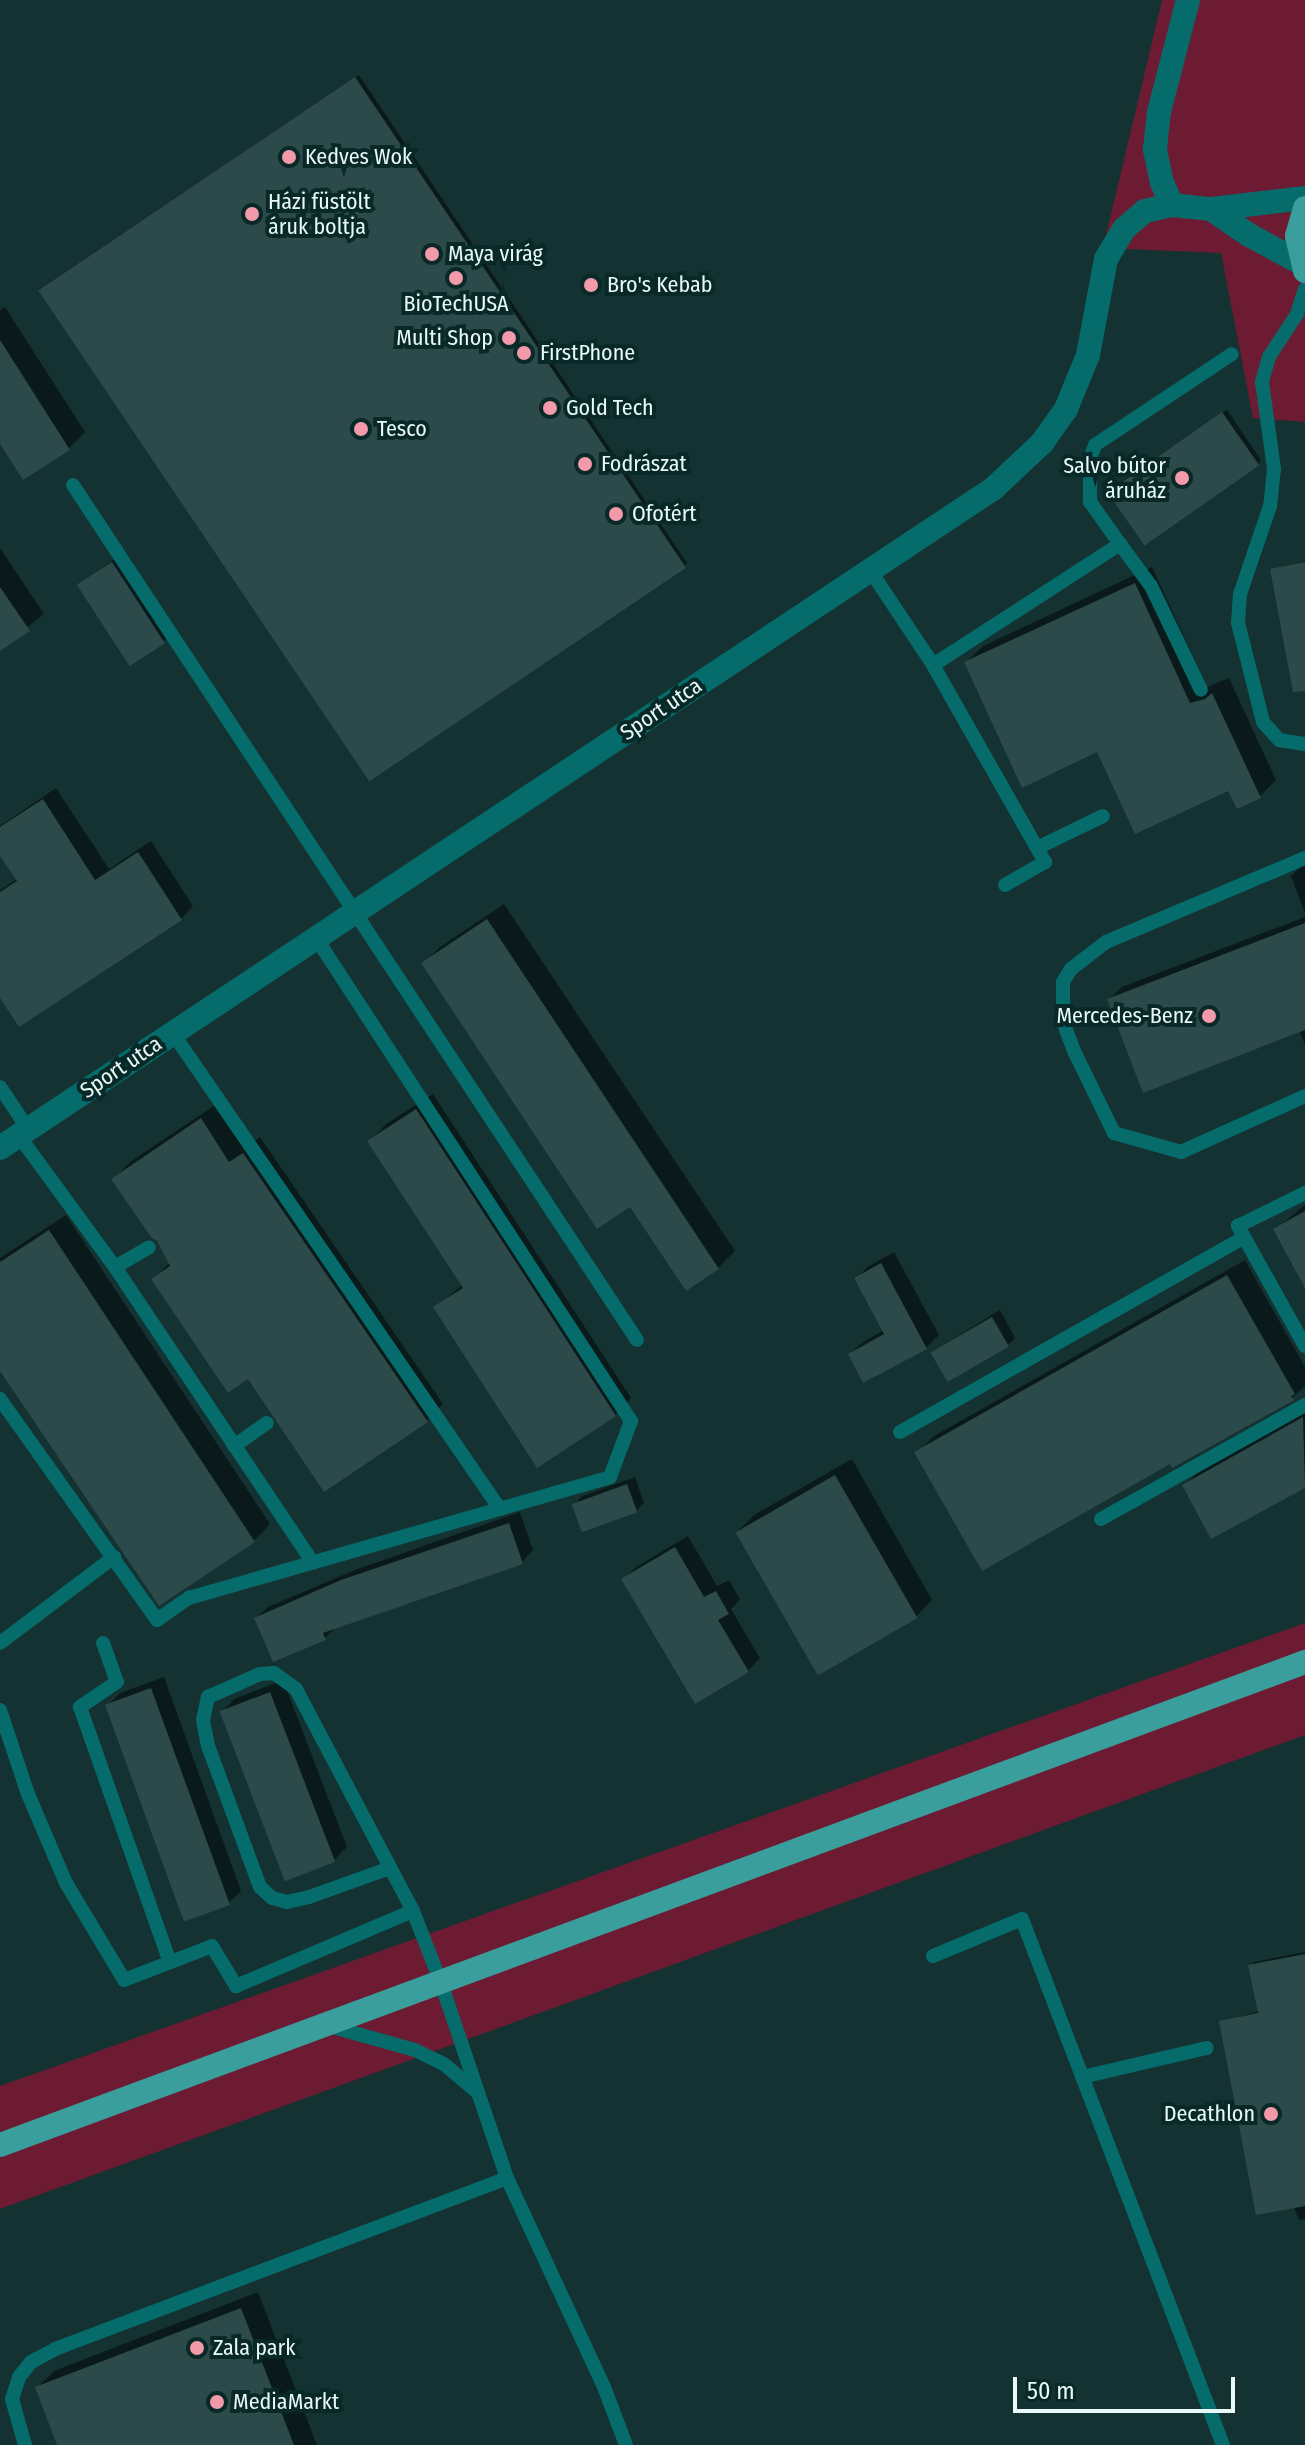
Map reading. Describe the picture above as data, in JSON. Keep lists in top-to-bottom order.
{
  "streets": {
    "street": ["Sport utca"]
  },
  "places": [
    "Kedves Wok",
    "Házi füstölt áruk boltja",
    "Maya virág",
    "BioTechUSA",
    "Bro's Kebab",
    "Multi Shop",
    "FirstPhone",
    "Gold Tech",
    "Tesco",
    "Fodrászat",
    "Salvo bútor áruház",
    "Ofotért",
    "Mercedes-Benz",
    "Decathlon",
    "Zala park",
    "MediaMarkt"
  ],
  "scale_bar": "50 m"
}
